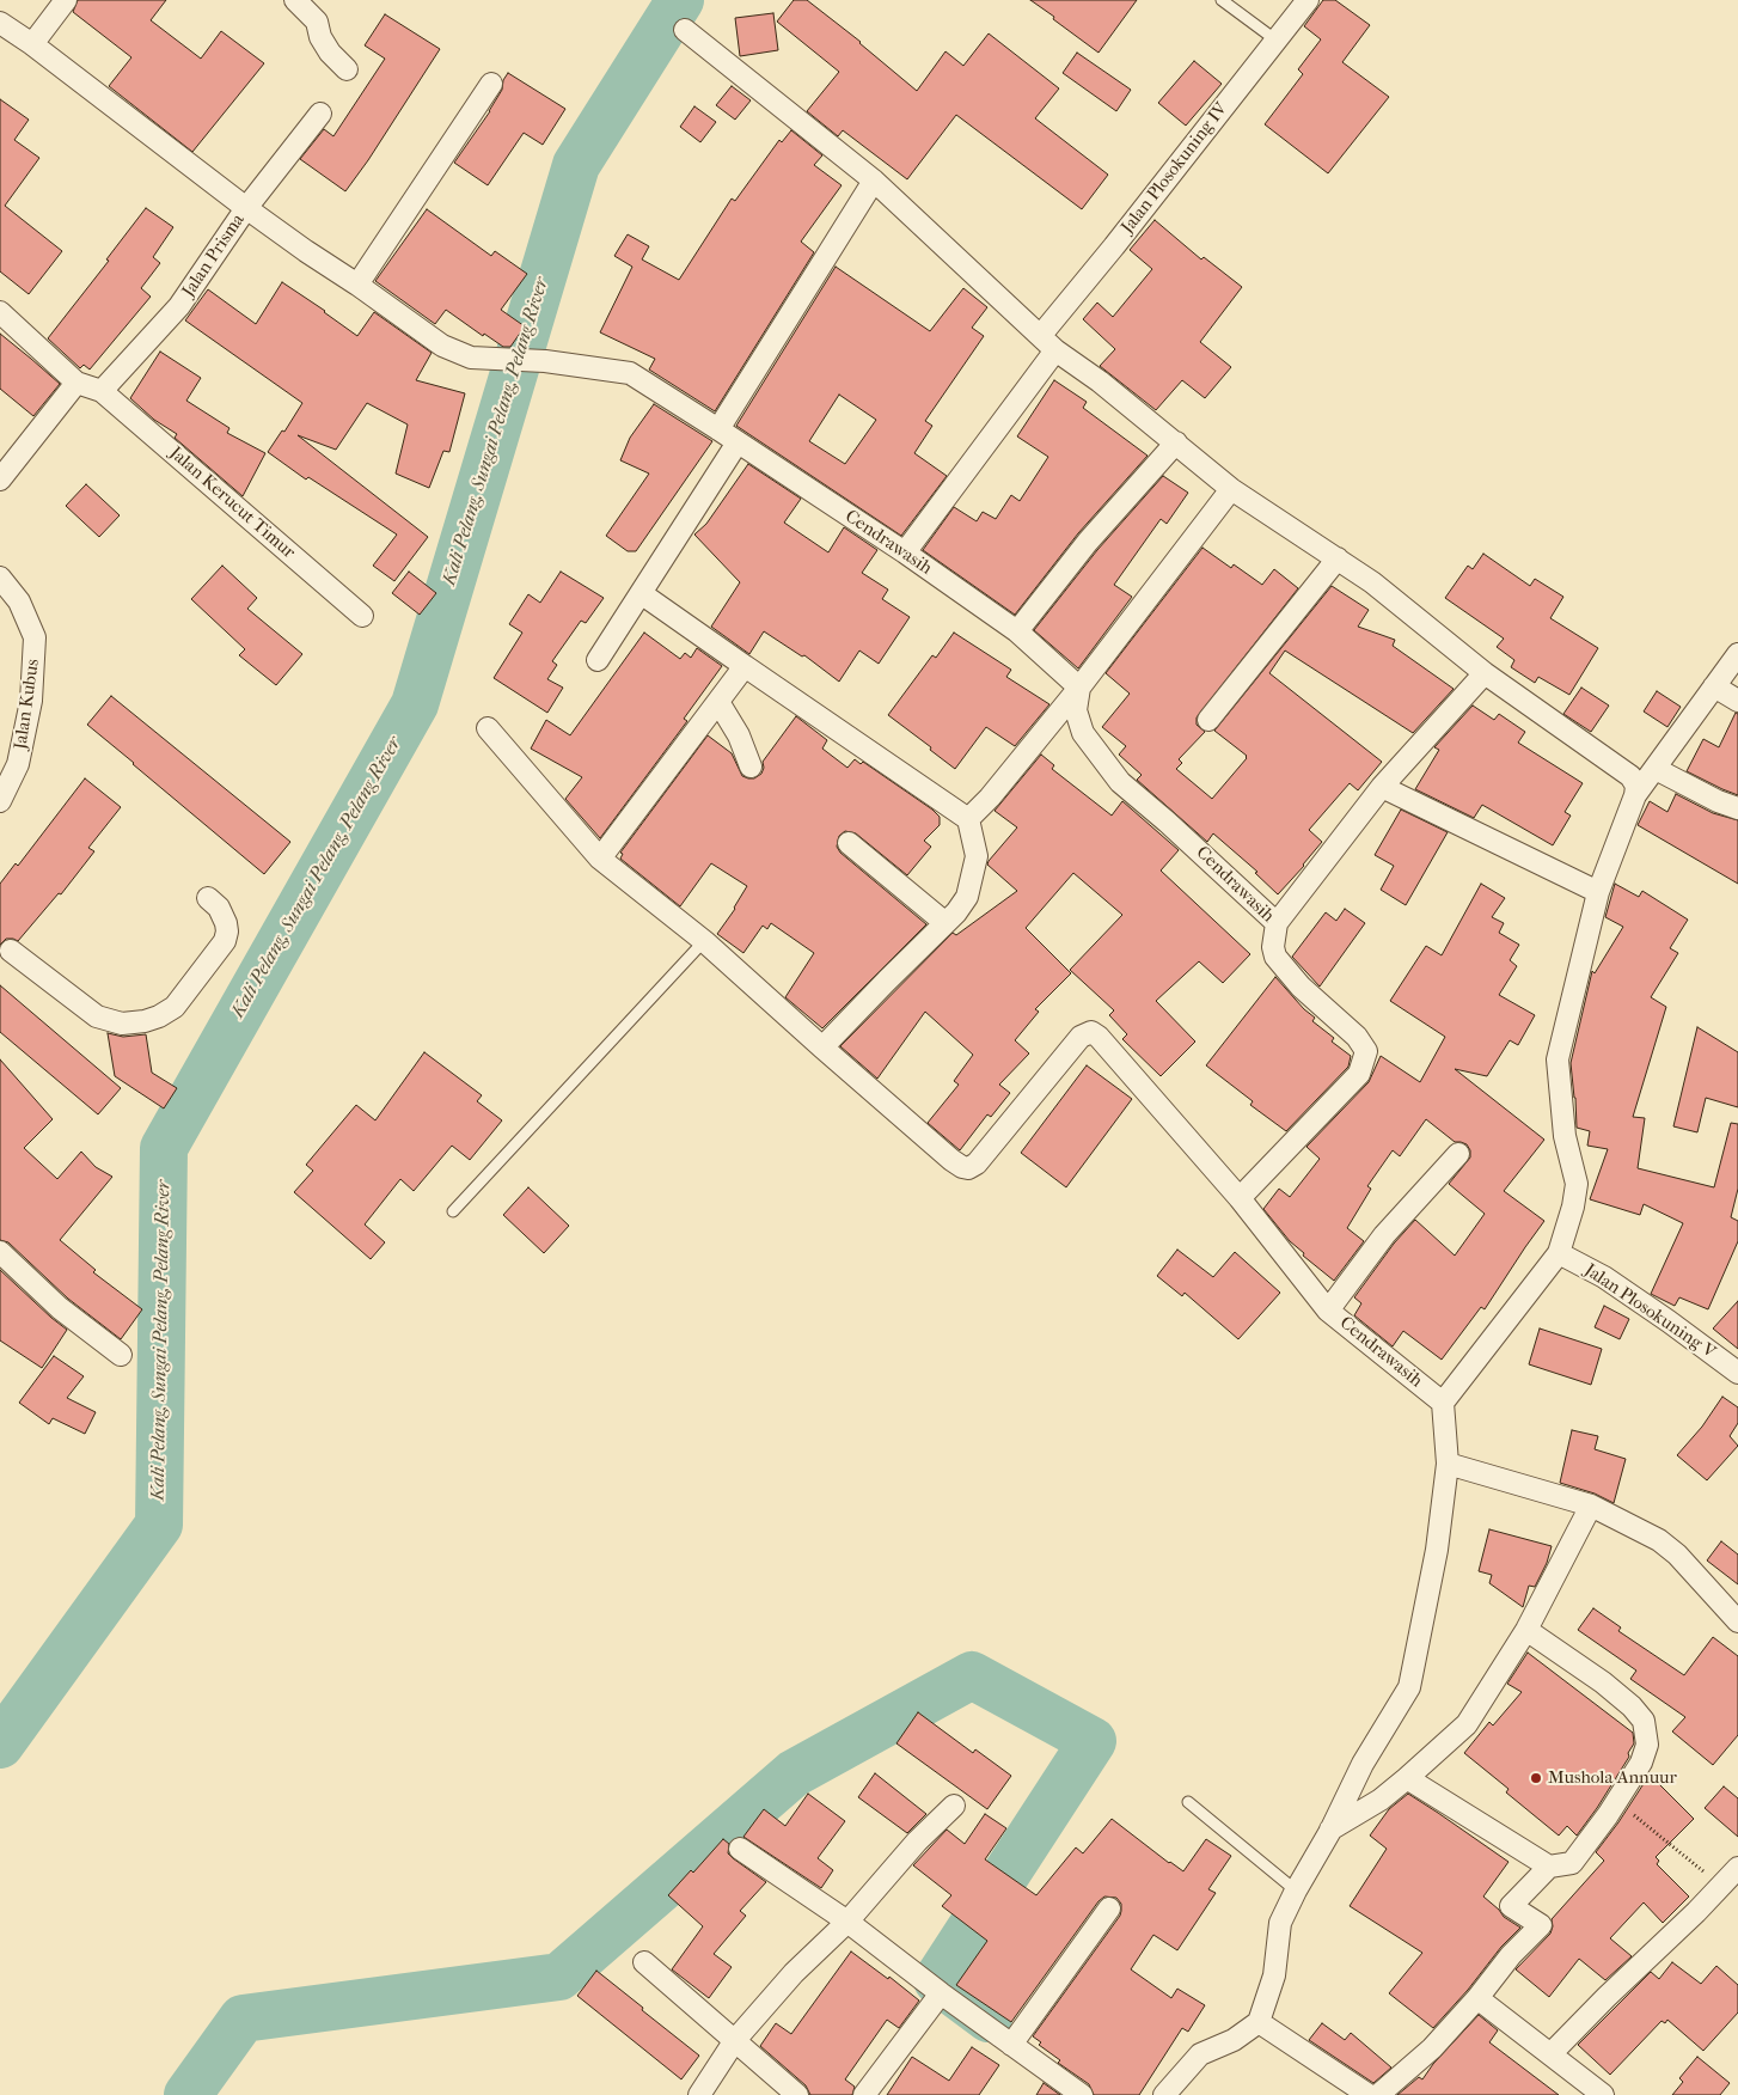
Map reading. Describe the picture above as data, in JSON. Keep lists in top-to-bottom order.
{
  "streets": {
    "street": [
      "Jalan Plosokuning IV",
      "Jalan Prisma",
      "Jalan Kerucut Timur",
      "Cendrawasih",
      "Jalan Kubus",
      "Jalan Plosokuning V"
    ]
  },
  "crossings": [
    ["Jalan Prisma", "Jalan Kerucut Timur"],
    ["Jalan Prisma", "Cendrawasih"]
  ],
  "water": ["Kali Pelang, Sungai Pelang, Pelang River"],
  "places": ["Mushola Annuur"]
}
